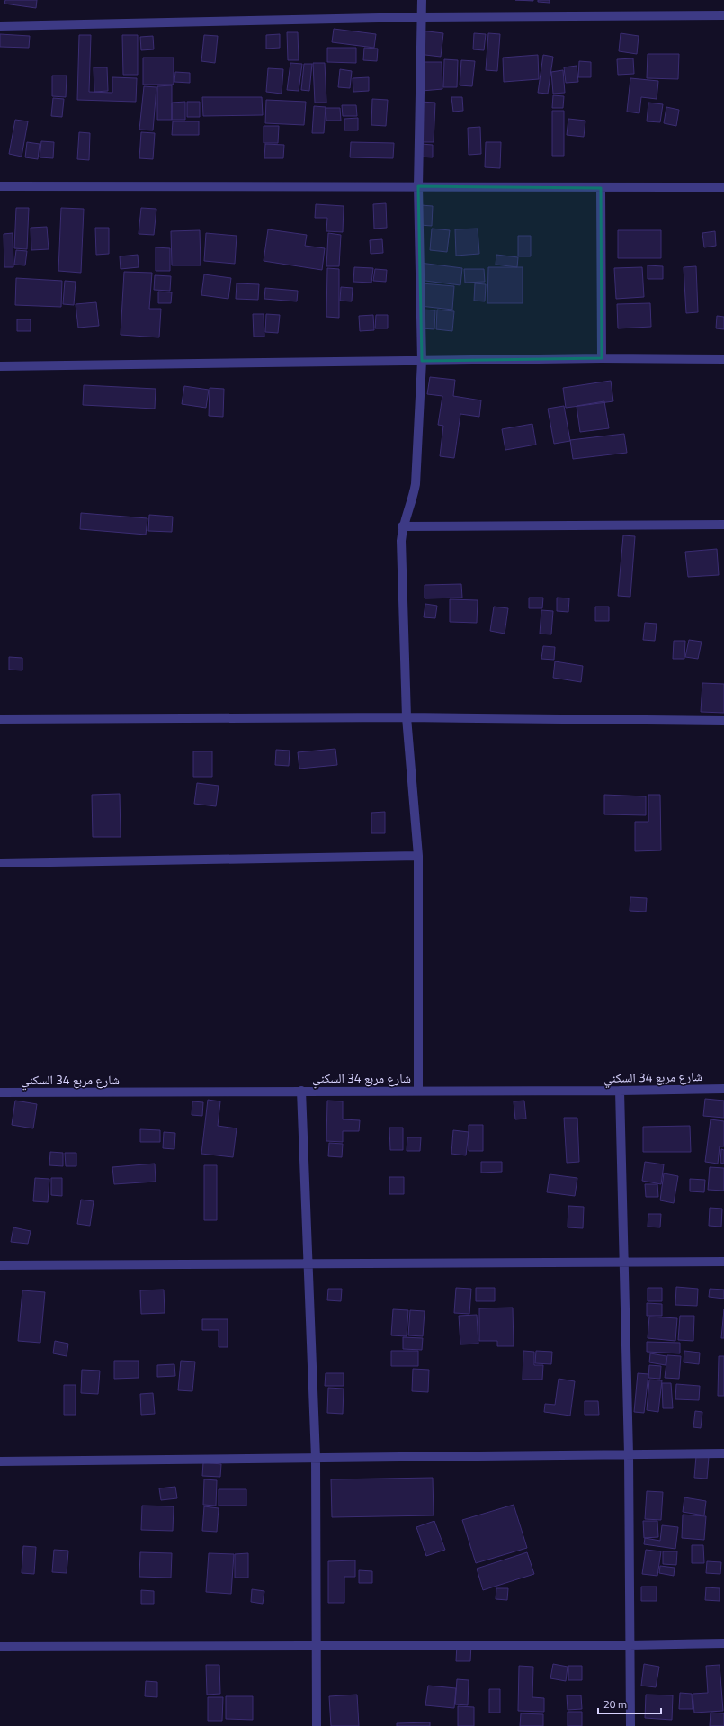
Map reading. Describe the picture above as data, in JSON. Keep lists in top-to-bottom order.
{
  "streets": {
    "street": ["شارع مربع 34 السكني"]
  },
  "scale_bar": "20 m"
}
